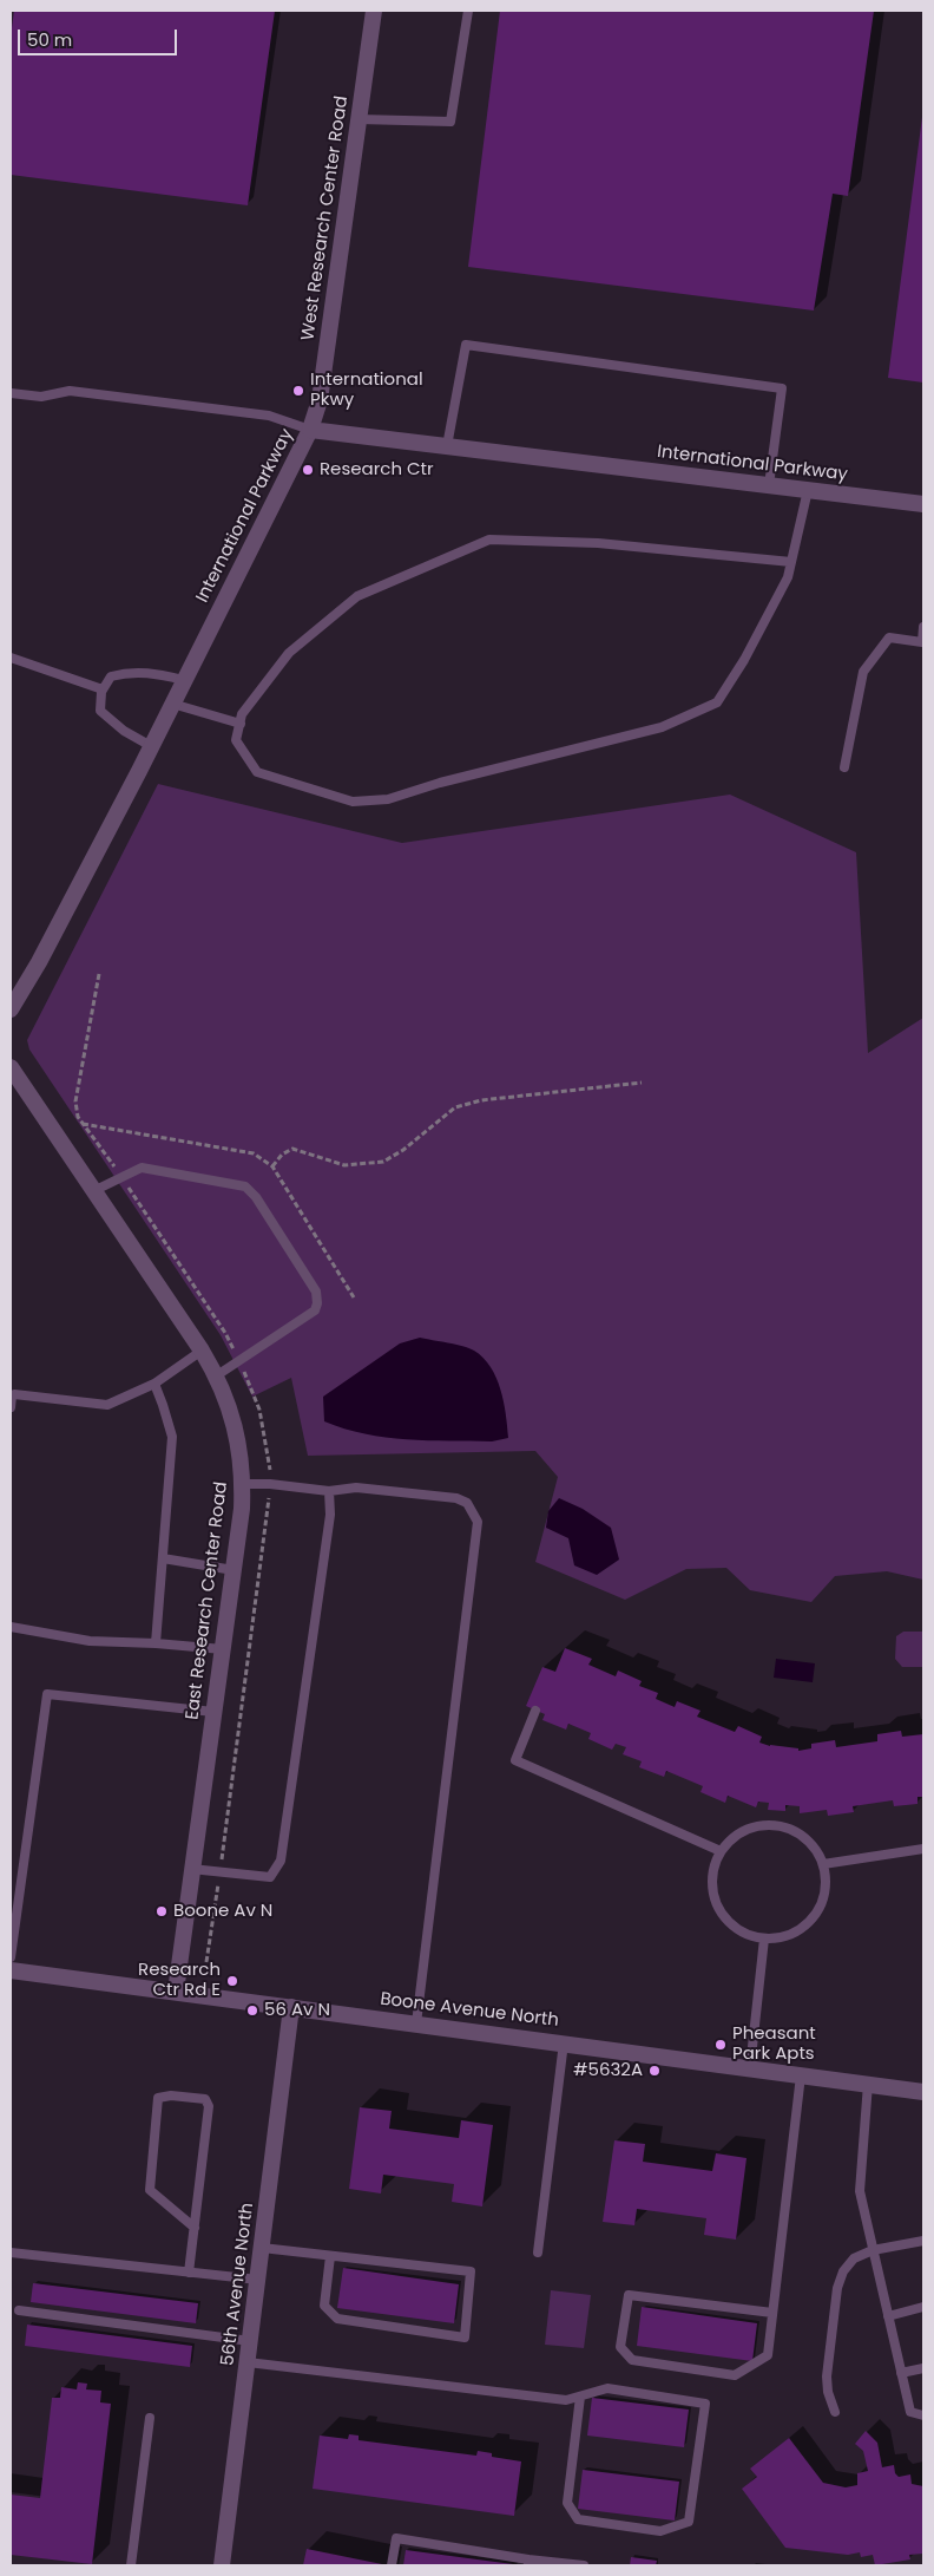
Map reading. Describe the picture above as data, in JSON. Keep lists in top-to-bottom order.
{
  "streets": {
    "street": [
      "West Research Center Road",
      "International Parkway",
      "East Research Center Road",
      "Boone Avenue North",
      "56th Avenue North"
    ]
  },
  "crossings": [
    ["West Research Center Road", "International Parkway"],
    ["East Research Center Road", "Boone Avenue North"],
    ["Boone Avenue North", "56th Avenue North"]
  ],
  "places": [
    "International Pkwy",
    "Research Ctr",
    "Boone Av N",
    "Research Ctr Rd E",
    "56 Av N",
    "Pheasant Park Apts",
    "#5632A"
  ],
  "scale_bar": "50 m"
}
